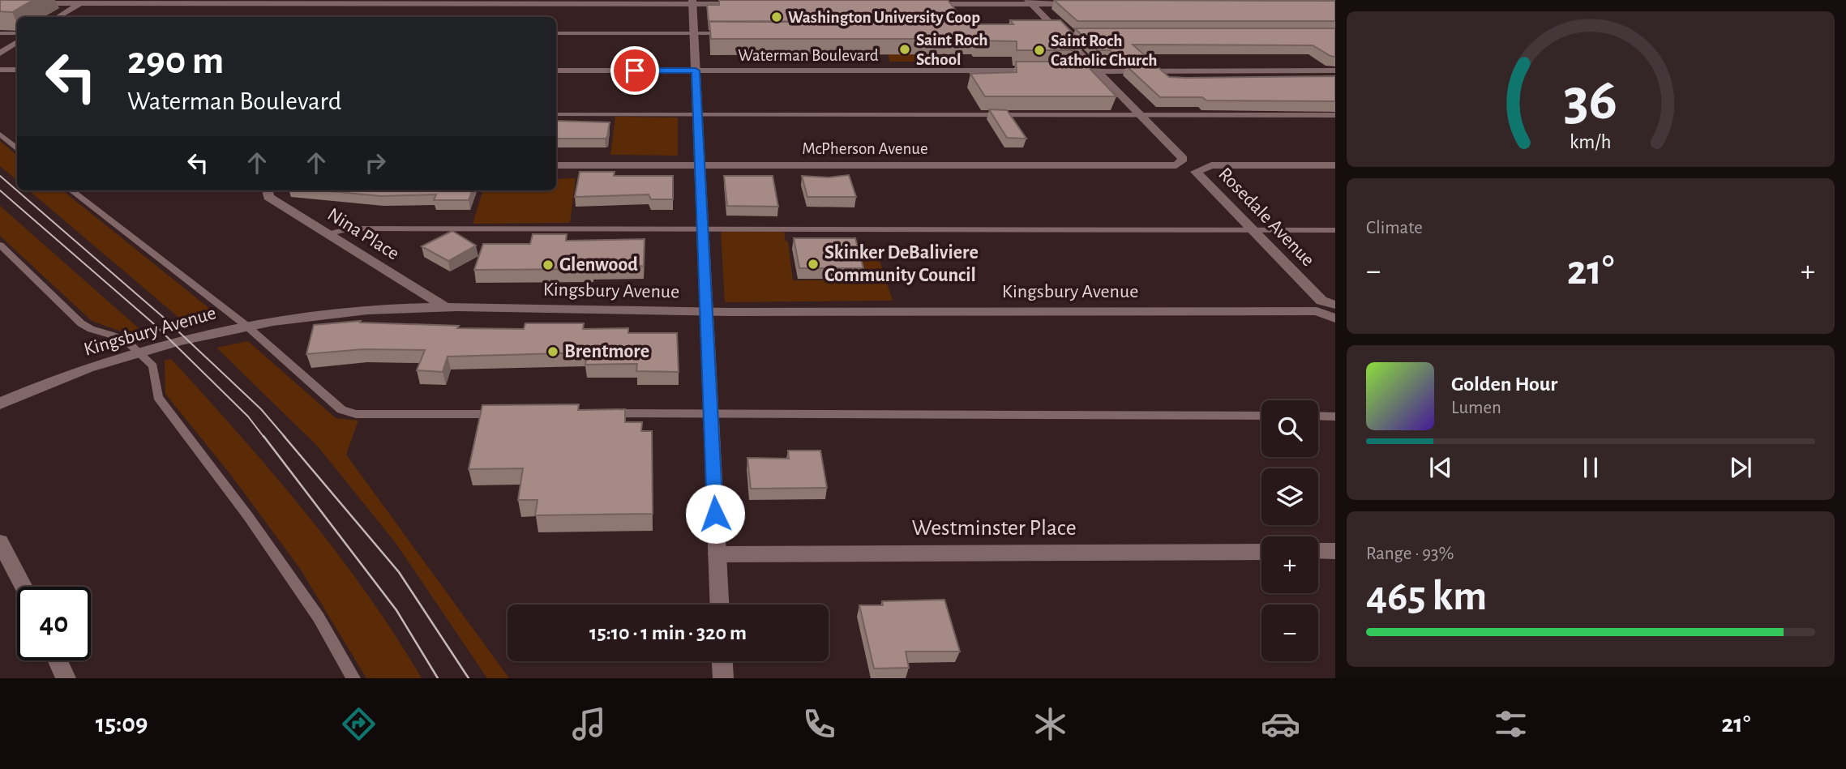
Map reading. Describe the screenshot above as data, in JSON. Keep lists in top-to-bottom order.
{
  "streets": {
    "street": [
      "Waterman Boulevard",
      "McPherson Avenue",
      "Rosedale Avenue",
      "Nina Place",
      "Kingsbury Avenue",
      "Westminster Place"
    ]
  },
  "crossings": [
    ["Nina Place", "Kingsbury Avenue"]
  ],
  "places": [
    "Washington University Coop",
    "Saint Roch School",
    "Saint Roch Catholic Church",
    "Skinker DeBaliviere Community Council",
    "Glenwood",
    "Brentmore"
  ],
  "page": {
    "turn": ["290 m", "Waterman Boulevard"],
    "tile": [
      "Climate",
      ["Range · 93%", "465 km"]
    ],
    "heat": ["−", "21°", "+"],
    "song": ["Golden Hour", "Lumen"],
    "map_buttons": ["+", "−"],
    "limit": "40",
    "trip": "15:10 · 1 min · 320 m",
    "tabs": ["15:09", "21°"],
    "gauge": ["36", "km/h"]
  }
}
